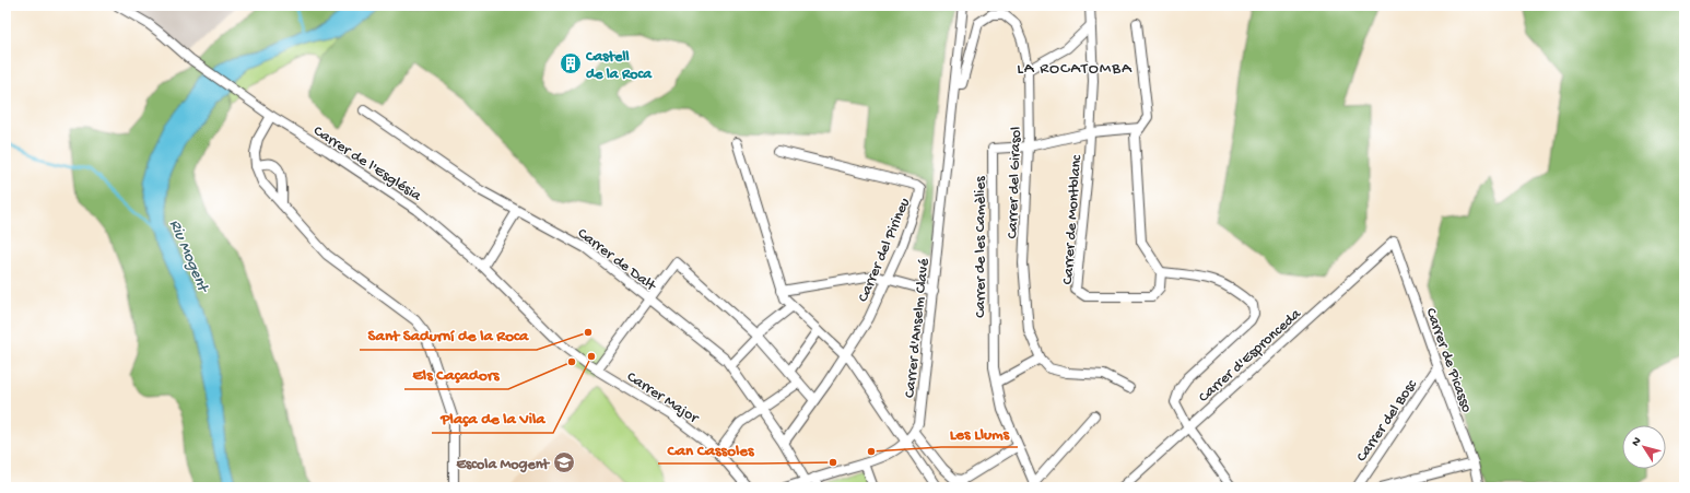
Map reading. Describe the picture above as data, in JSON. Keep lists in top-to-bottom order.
{
  "streets": {
    "street": [
      "Carrer de l'Església",
      "Carrer del Girasol",
      "Carrer de Montblanc",
      "Carrer de les Camèlies",
      "Carrer del Pirineu",
      "Carrer de Dalt",
      "Carrer d'Anselm Clavé",
      "Carrer d'Espronceda",
      "Carrer de Picasso",
      "Carrer Major",
      "Carrer del Bosc"
    ]
  },
  "crossings": [
    ["Carrer de l'Església", "Carrer Major"],
    ["Carrer del Girasol", "Carrer de les Camèlies"],
    ["Carrer del Girasol", "Carrer d'Anselm Clavé"],
    ["Carrer de Montblanc", "Carrer de les Camèlies"],
    ["Carrer del Pirineu", "Carrer de Dalt"],
    ["Carrer de Dalt", "Carrer d'Anselm Clavé"],
    ["Carrer d'Espronceda", "Carrer de Picasso"],
    ["Carrer de Picasso", "Carrer del Bosc"]
  ],
  "districts": ["LA ROCATOMBA"],
  "water": ["Riu Mogent"],
  "places": {
    "building": ["Castell de la Roca"],
    "other": [
      "Sant Sadurní de la Roca",
      "Plaça de la Vila",
      "Els Caçadors",
      "Les Llums",
      "Can Cassoles"
    ],
    "school or university": ["Escola Mogent"]
  },
  "north": "top left"
}
